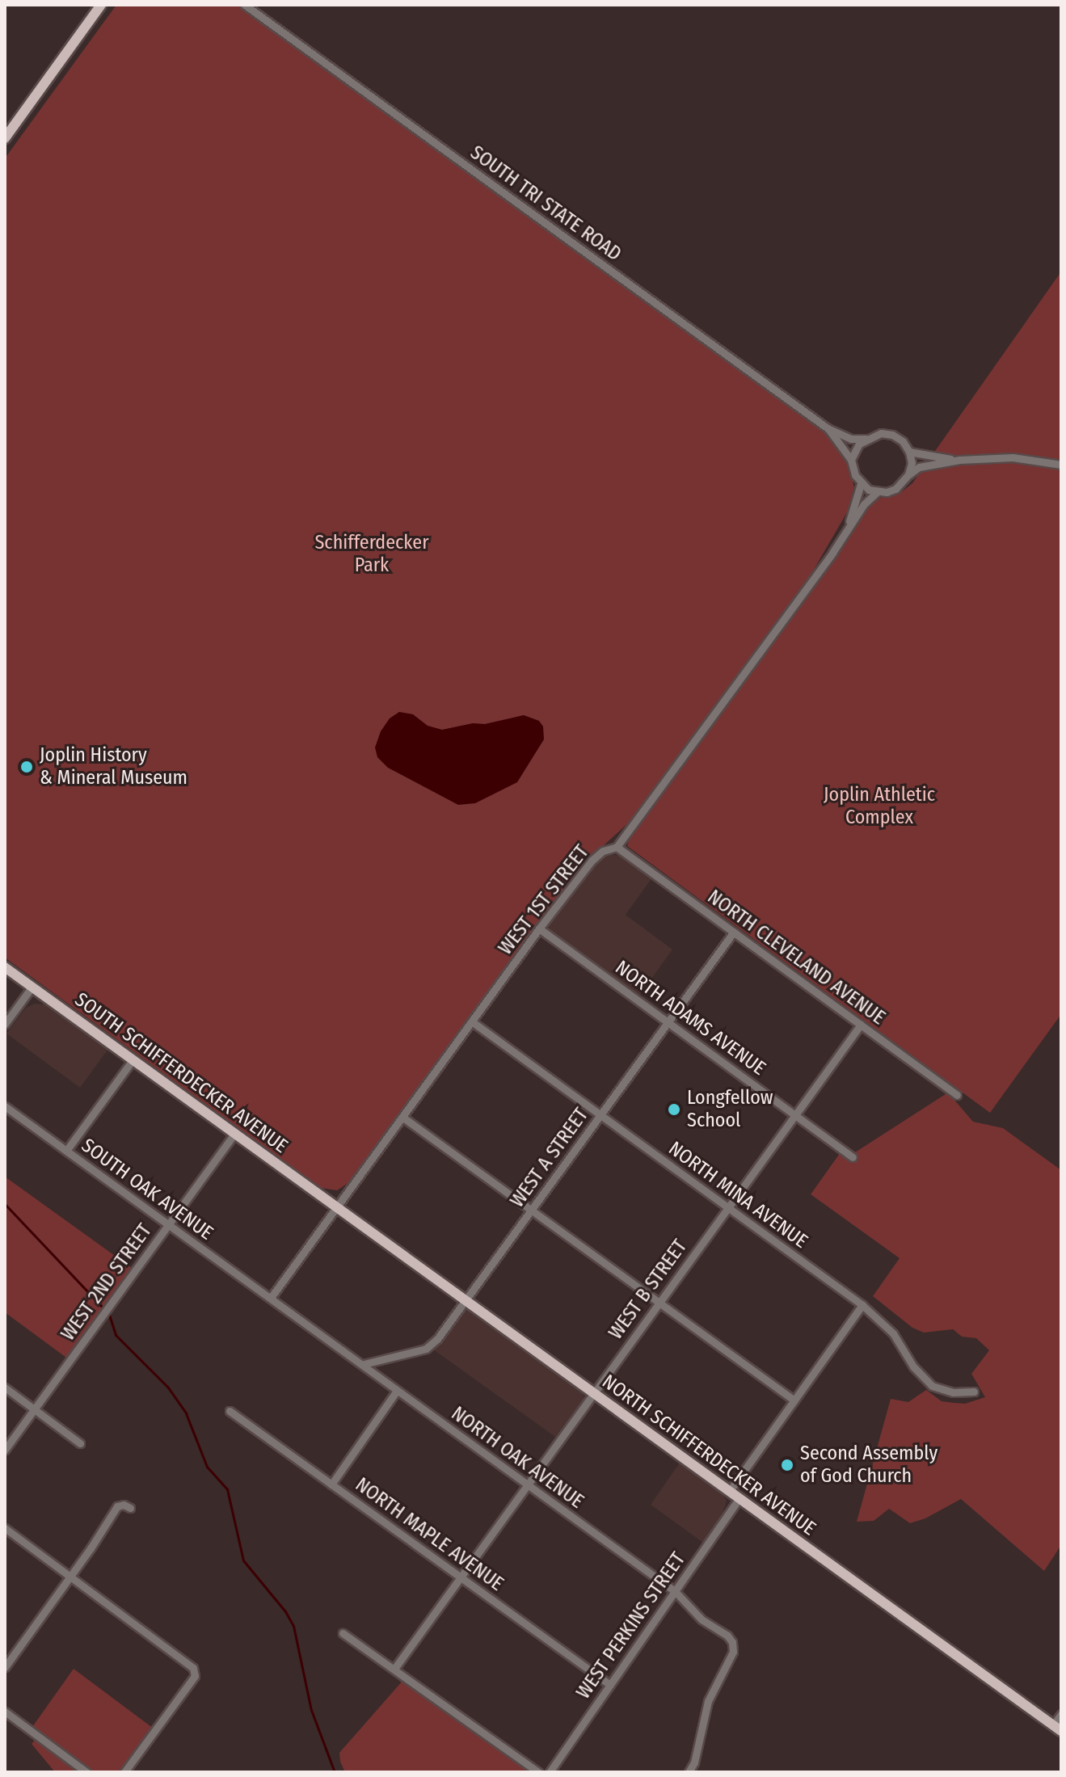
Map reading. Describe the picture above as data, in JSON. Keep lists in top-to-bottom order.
{
  "streets": {
    "main road": ["SOUTH SCHIFFERDECKER AVENUE", "NORTH SCHIFFERDECKER AVENUE"],
    "street": [
      "SOUTH TRI STATE ROAD",
      "WEST 1ST STREET",
      "NORTH CLEVELAND AVENUE",
      "NORTH ADAMS AVENUE",
      "WEST A STREET",
      "SOUTH OAK AVENUE",
      "NORTH MINA AVENUE",
      "WEST 2ND STREET",
      "WEST B STREET",
      "NORTH OAK AVENUE",
      "NORTH MAPLE AVENUE",
      "WEST PERKINS STREET"
    ]
  },
  "crossings": [
    ["SOUTH TRI STATE ROAD", "WEST 1ST STREET"],
    ["WEST 1ST STREET", "NORTH CLEVELAND AVENUE"],
    ["WEST 1ST STREET", "NORTH ADAMS AVENUE"],
    ["WEST 1ST STREET", "SOUTH SCHIFFERDECKER AVENUE"],
    ["WEST 1ST STREET", "SOUTH OAK AVENUE"],
    ["WEST 1ST STREET", "NORTH MINA AVENUE"],
    ["WEST 1ST STREET", "NORTH SCHIFFERDECKER AVENUE"],
    ["WEST 1ST STREET", "NORTH OAK AVENUE"],
    ["NORTH CLEVELAND AVENUE", "WEST A STREET"],
    ["NORTH CLEVELAND AVENUE", "WEST B STREET"],
    ["NORTH ADAMS AVENUE", "WEST A STREET"],
    ["NORTH ADAMS AVENUE", "WEST B STREET"],
    ["SOUTH SCHIFFERDECKER AVENUE", "WEST 2ND STREET"],
    ["SOUTH SCHIFFERDECKER AVENUE", "NORTH SCHIFFERDECKER AVENUE"],
    ["WEST A STREET", "NORTH MINA AVENUE"],
    ["WEST A STREET", "NORTH SCHIFFERDECKER AVENUE"],
    ["WEST A STREET", "NORTH OAK AVENUE"],
    ["SOUTH OAK AVENUE", "WEST 2ND STREET"],
    ["SOUTH OAK AVENUE", "NORTH OAK AVENUE"],
    ["NORTH MINA AVENUE", "WEST B STREET"],
    ["WEST B STREET", "NORTH SCHIFFERDECKER AVENUE"],
    ["WEST B STREET", "NORTH OAK AVENUE"],
    ["WEST B STREET", "NORTH MAPLE AVENUE"],
    ["NORTH SCHIFFERDECKER AVENUE", "WEST PERKINS STREET"],
    ["NORTH OAK AVENUE", "WEST PERKINS STREET"],
    ["NORTH MAPLE AVENUE", "WEST PERKINS STREET"]
  ],
  "parks": ["Schifferdecker Park", "Joplin Athletic Complex"],
  "places": ["Joplin History & Mineral Museum", "Longfellow School", "Second Assembly of God Church"]
}
